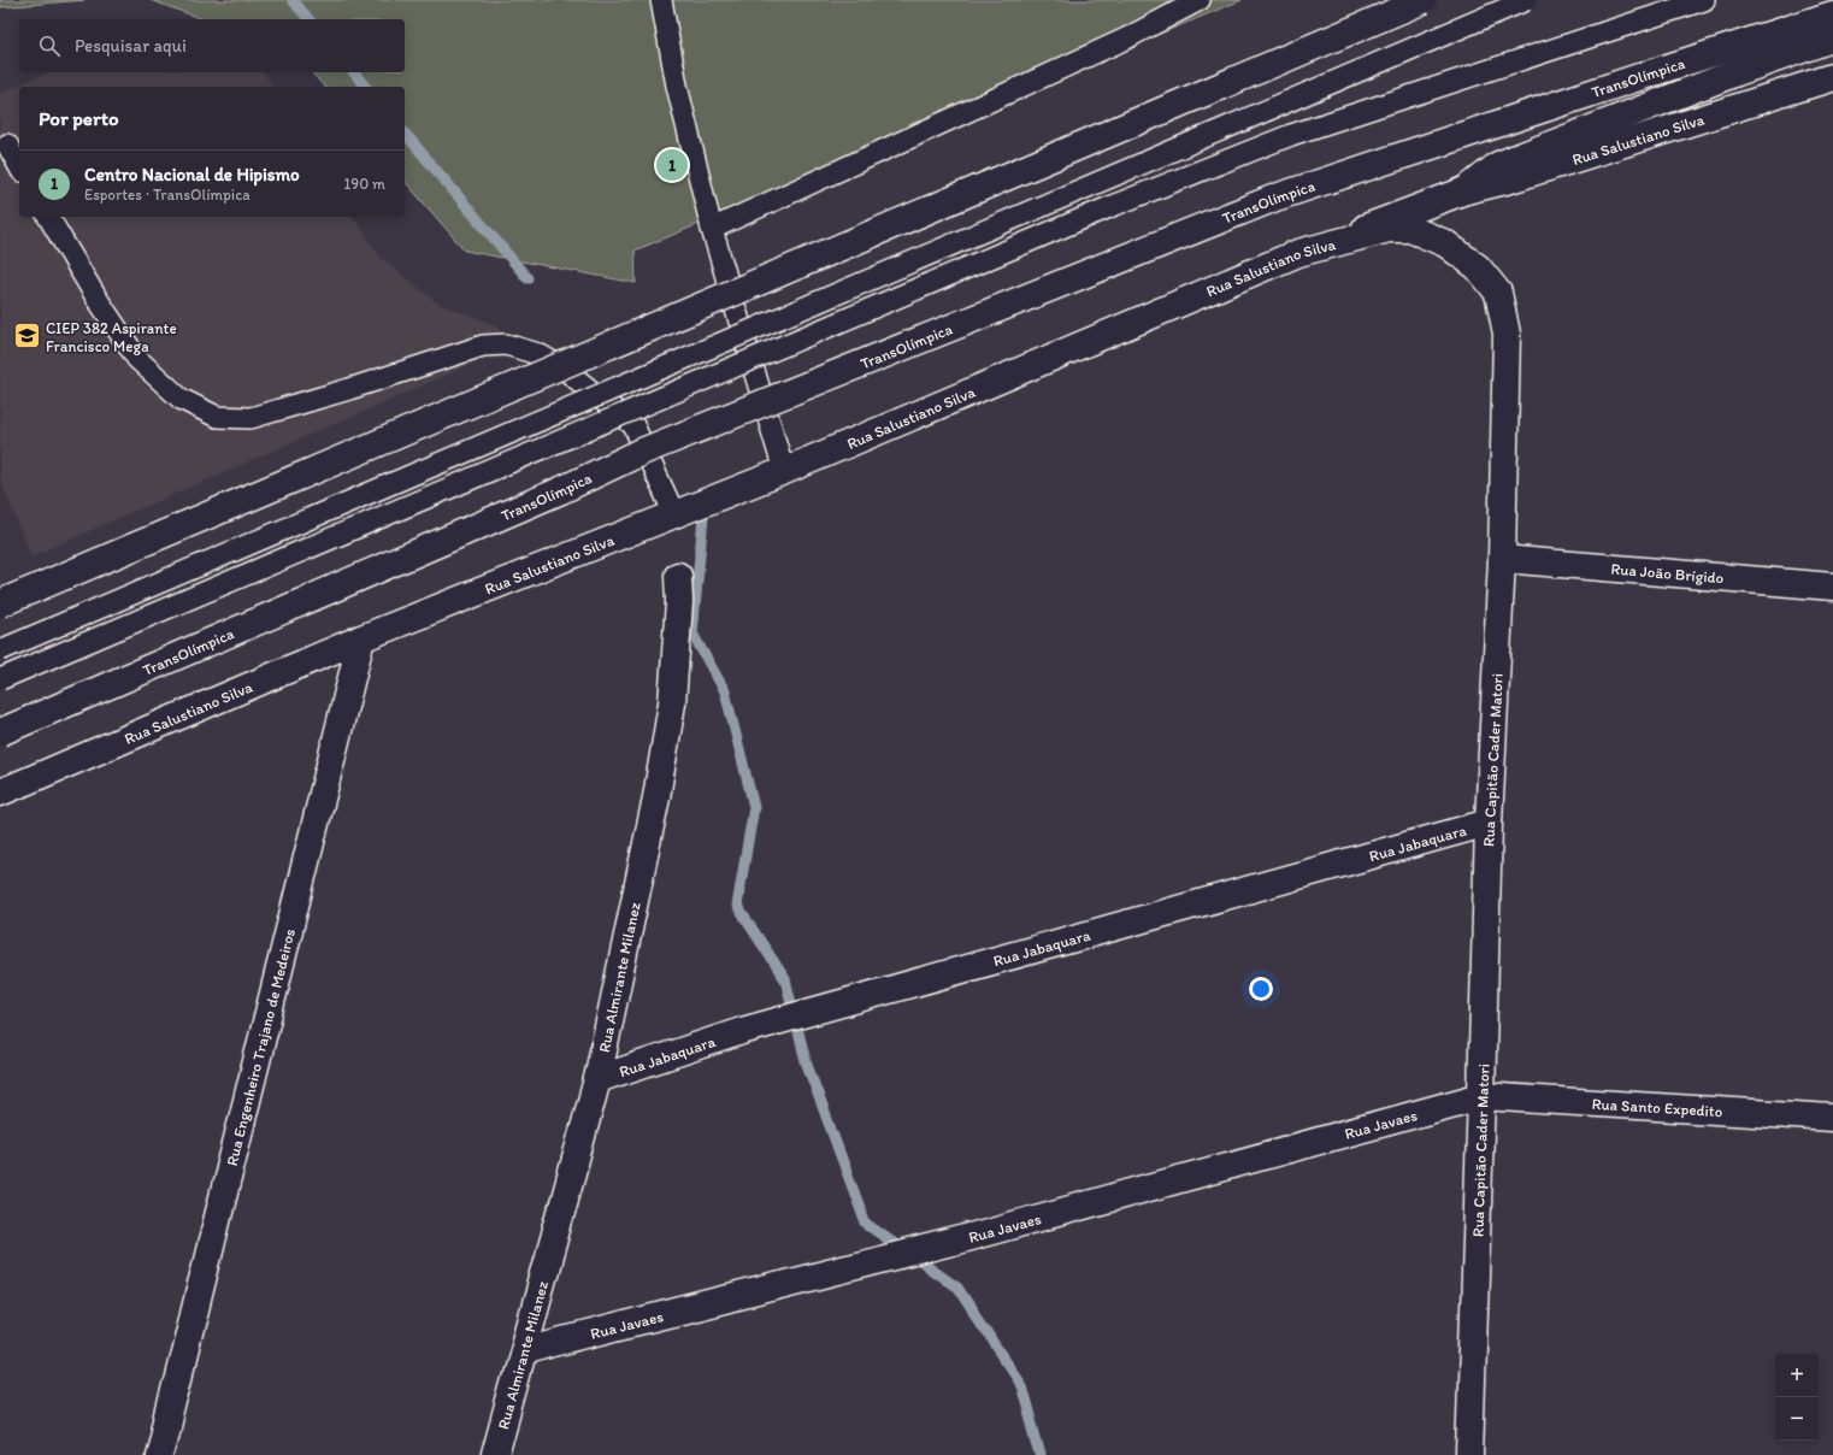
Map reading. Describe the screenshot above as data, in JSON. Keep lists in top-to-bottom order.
{
  "streets": {
    "main road": [
      "TransOlímpica",
      "Rua Salustiano Silva",
      "Rua João Brígido",
      "Rua Capitão Cader Matori",
      "Rua Jabaquara",
      "Rua Almirante Milanez",
      "Rua Engenheiro Trajano de Medeiros",
      "Rua Santo Expedito",
      "Rua Javaes"
    ]
  },
  "crossings": [
    ["Rua Salustiano Silva", "Rua Capitão Cader Matori"],
    ["Rua Salustiano Silva", "Rua Engenheiro Trajano de Medeiros"],
    ["Rua João Brígido", "Rua Capitão Cader Matori"],
    ["Rua Capitão Cader Matori", "Rua Jabaquara"],
    ["Rua Capitão Cader Matori", "Rua Santo Expedito"],
    ["Rua Capitão Cader Matori", "Rua Javaes"],
    ["Rua Jabaquara", "Rua Almirante Milanez"],
    ["Rua Almirante Milanez", "Rua Javaes"],
    ["Rua Santo Expedito", "Rua Javaes"]
  ],
  "places": {
    "school or university": ["CIEP 382 Aspirante Francisco Mega"]
  },
  "page": {
    "search": "Pesquisar aqui",
    "heading": "Por perto",
    "pins": "1",
    "list": [
      {
        "mark": "1",
        "name": "Centro Nacional de Hipismo",
        "note": "Esportes · TransOlímpica",
        "value": "190 m"
      }
    ],
    "map_buttons": ["+", "−"]
  }
}
